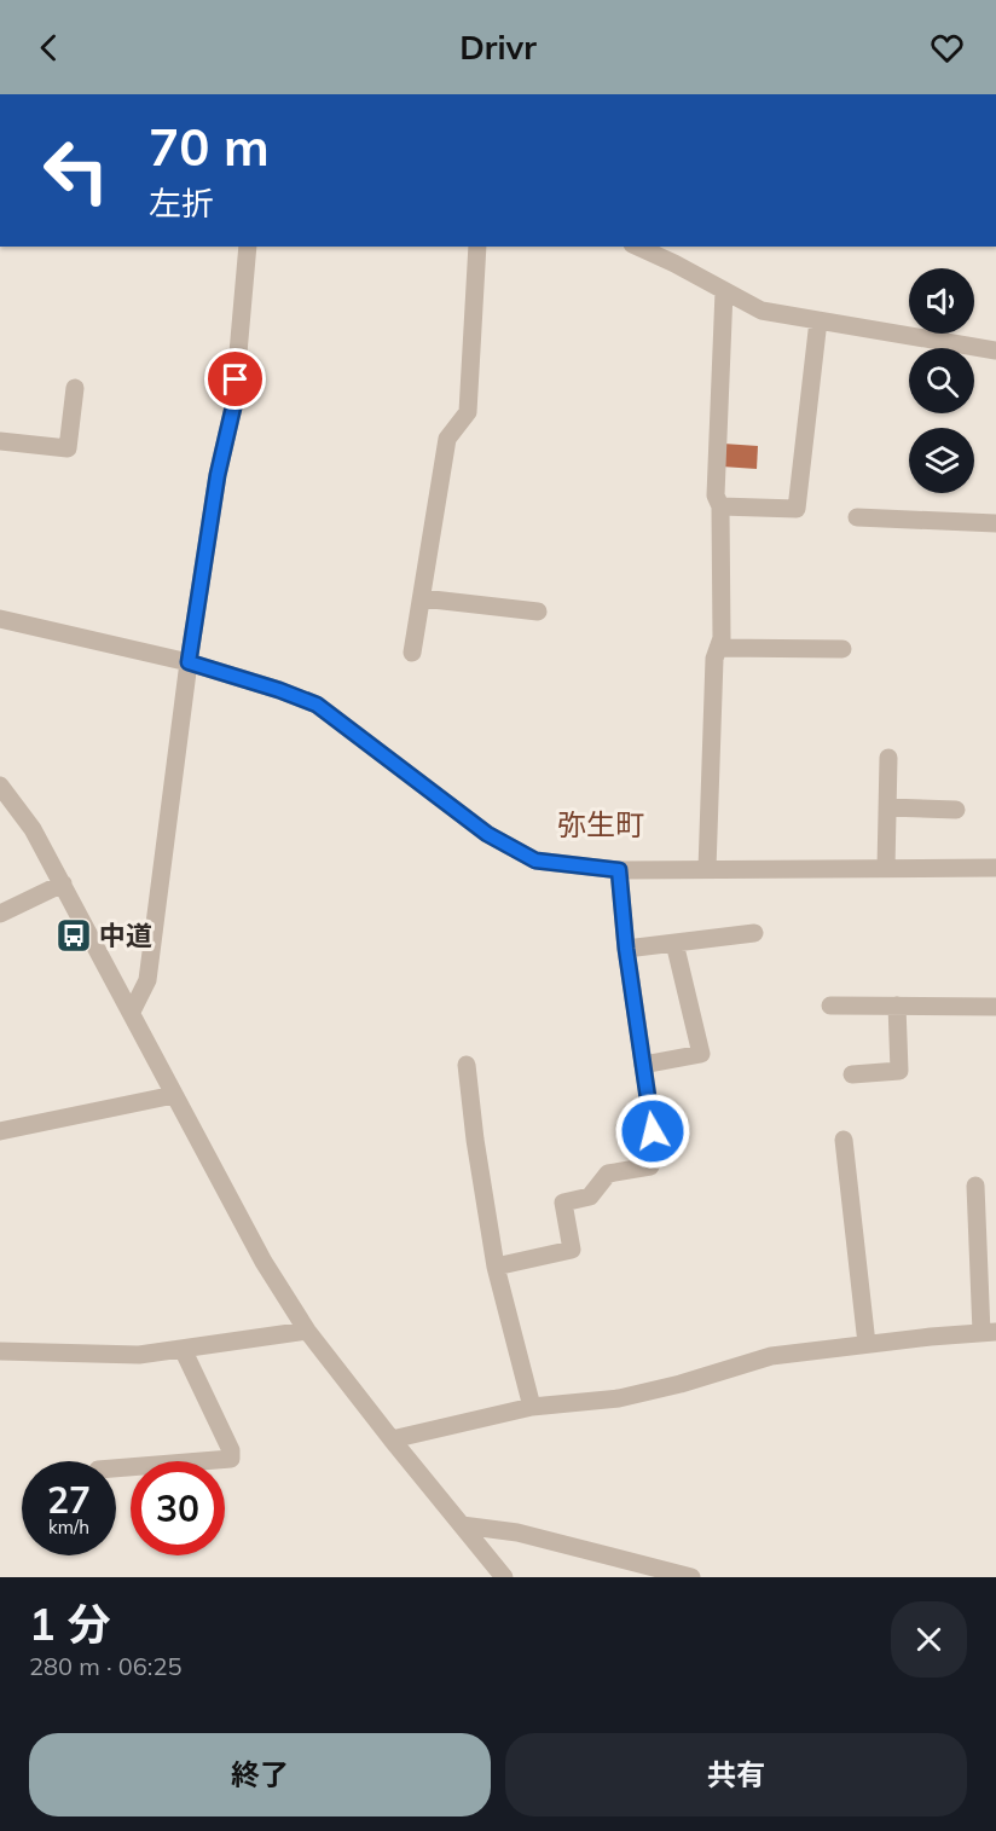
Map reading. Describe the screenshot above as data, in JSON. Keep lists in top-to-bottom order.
{
  "districts": ["弥生町"],
  "places": {
    "bus stop": ["中道"]
  },
  "page": {
    "header": "Drivr",
    "turn": ["70 m", "左折"],
    "speed": "27 km/h",
    "limit": "30",
    "heading": ["1 分", "280 m · 06:25"],
    "buttons": ["終了", "共有"]
  }
}
